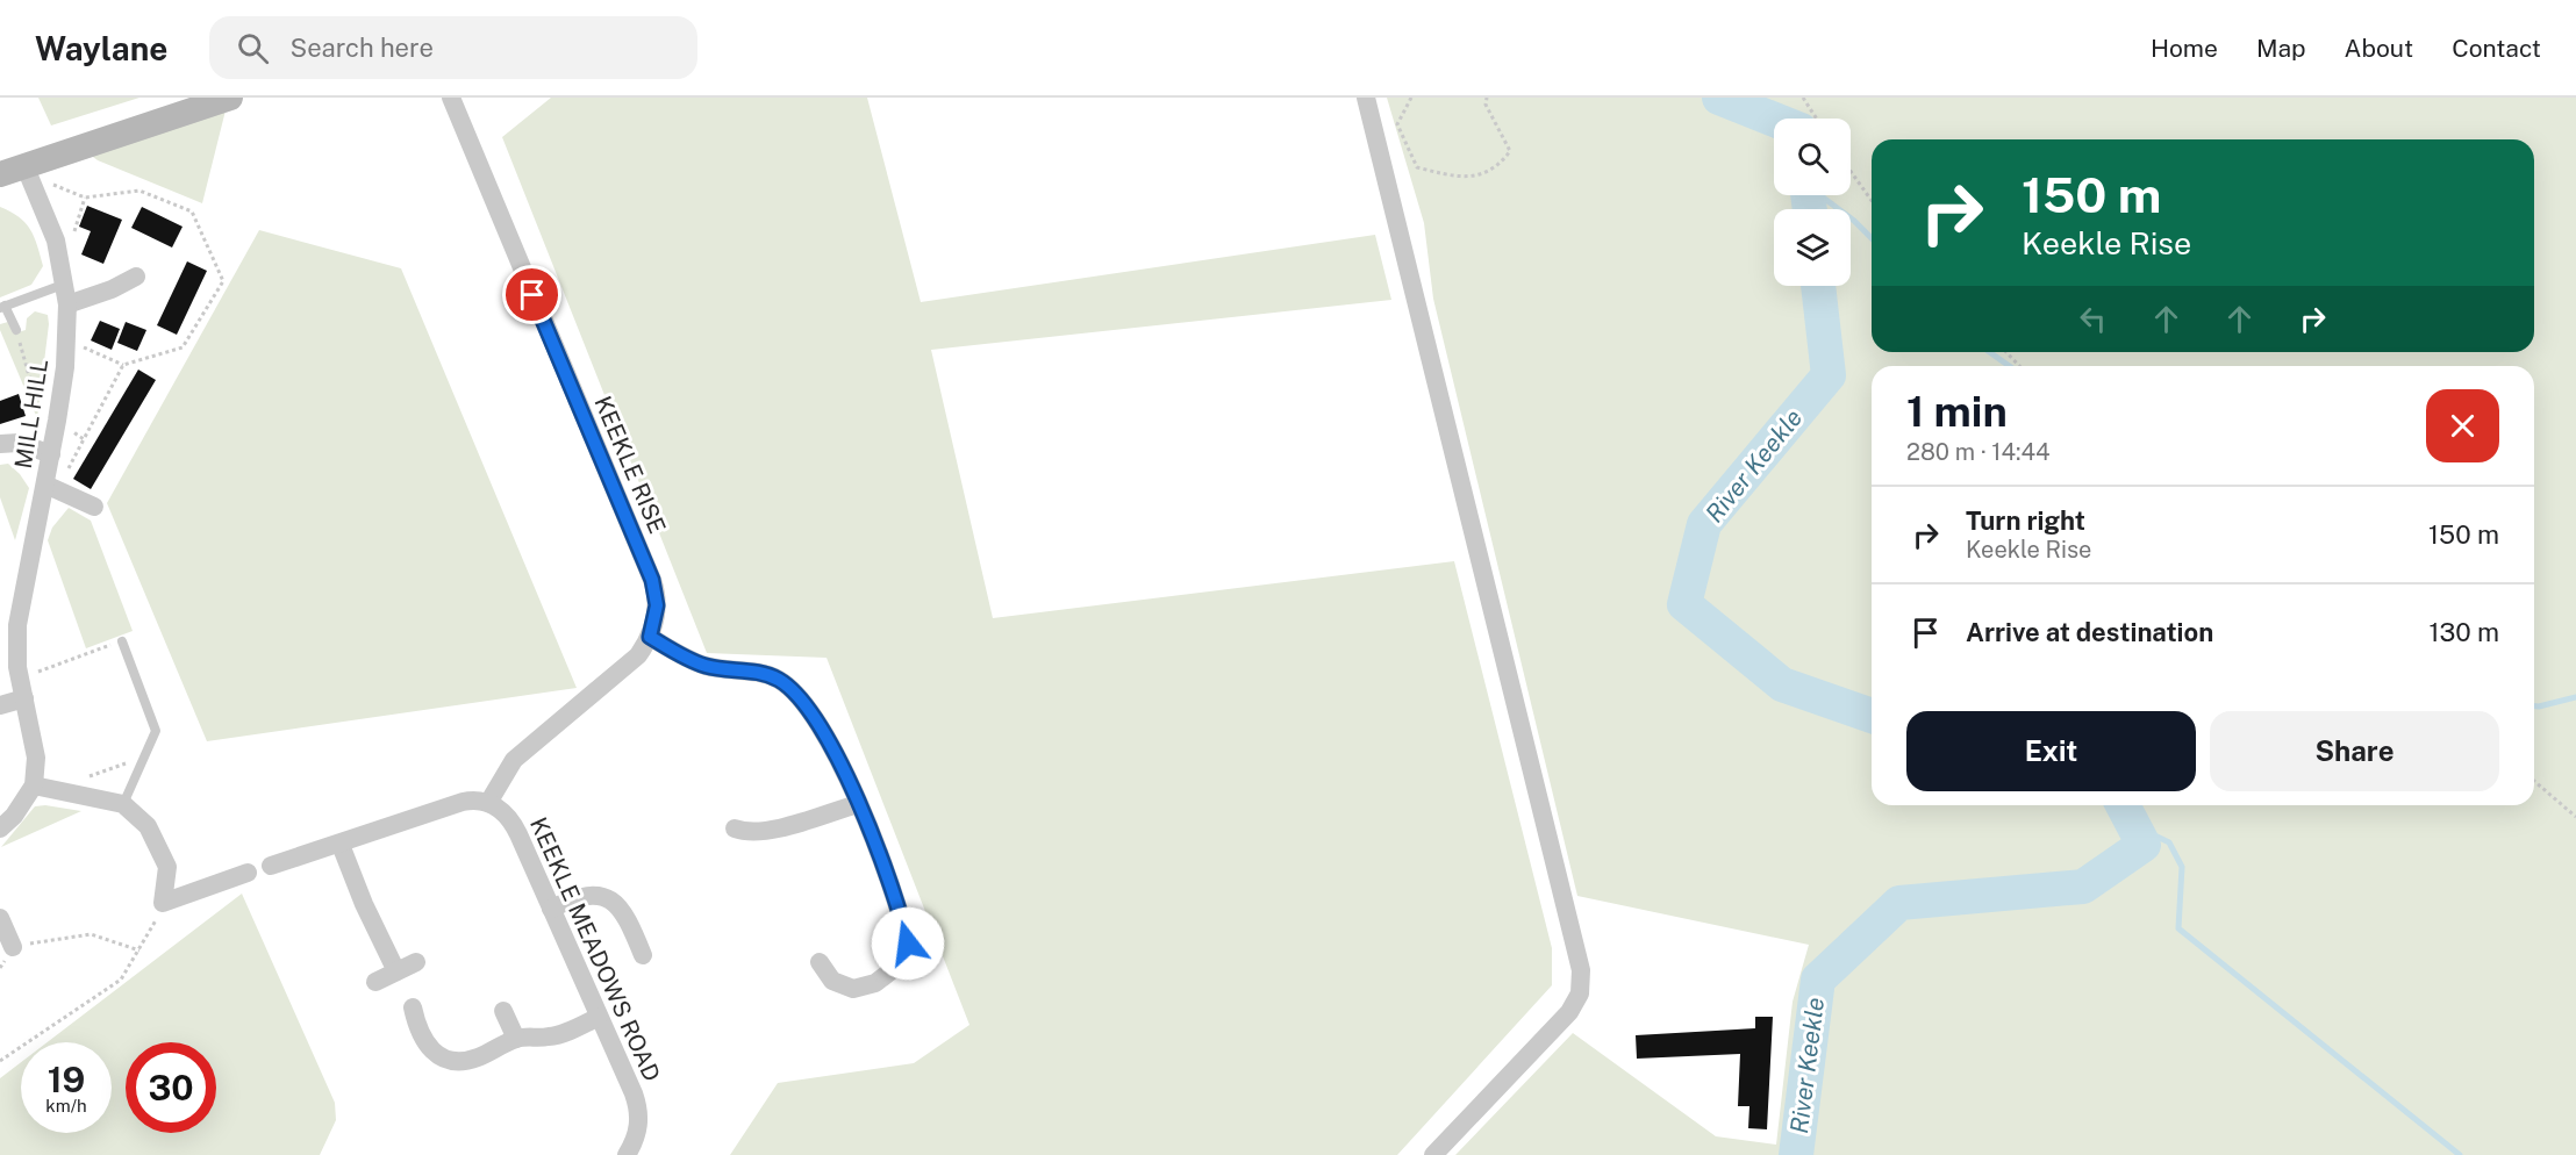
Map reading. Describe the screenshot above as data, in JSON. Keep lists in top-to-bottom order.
{
  "streets": {
    "street": ["MILL HILL", "KEEKLE RISE", "KEEKLE MEADOWS ROAD"]
  },
  "crossings": [
    ["KEEKLE RISE", "KEEKLE MEADOWS ROAD"]
  ],
  "water": ["River Keekle"],
  "page": {
    "header": "Waylane",
    "search": "Search here",
    "nav": [
      "Home",
      "Map",
      "About",
      "Contact"
    ],
    "turn": ["150 m", "Keekle Rise"],
    "heading": ["1 min", "280 m · 14:44"],
    "list": [
      {
        "name": "Turn right",
        "note": "Keekle Rise",
        "value": "150 m"
      },
      {
        "name": "Arrive at destination",
        "value": "130 m"
      }
    ],
    "buttons": ["Exit", "Share"],
    "speed": "19 km/h",
    "limit": "30"
  }
}
